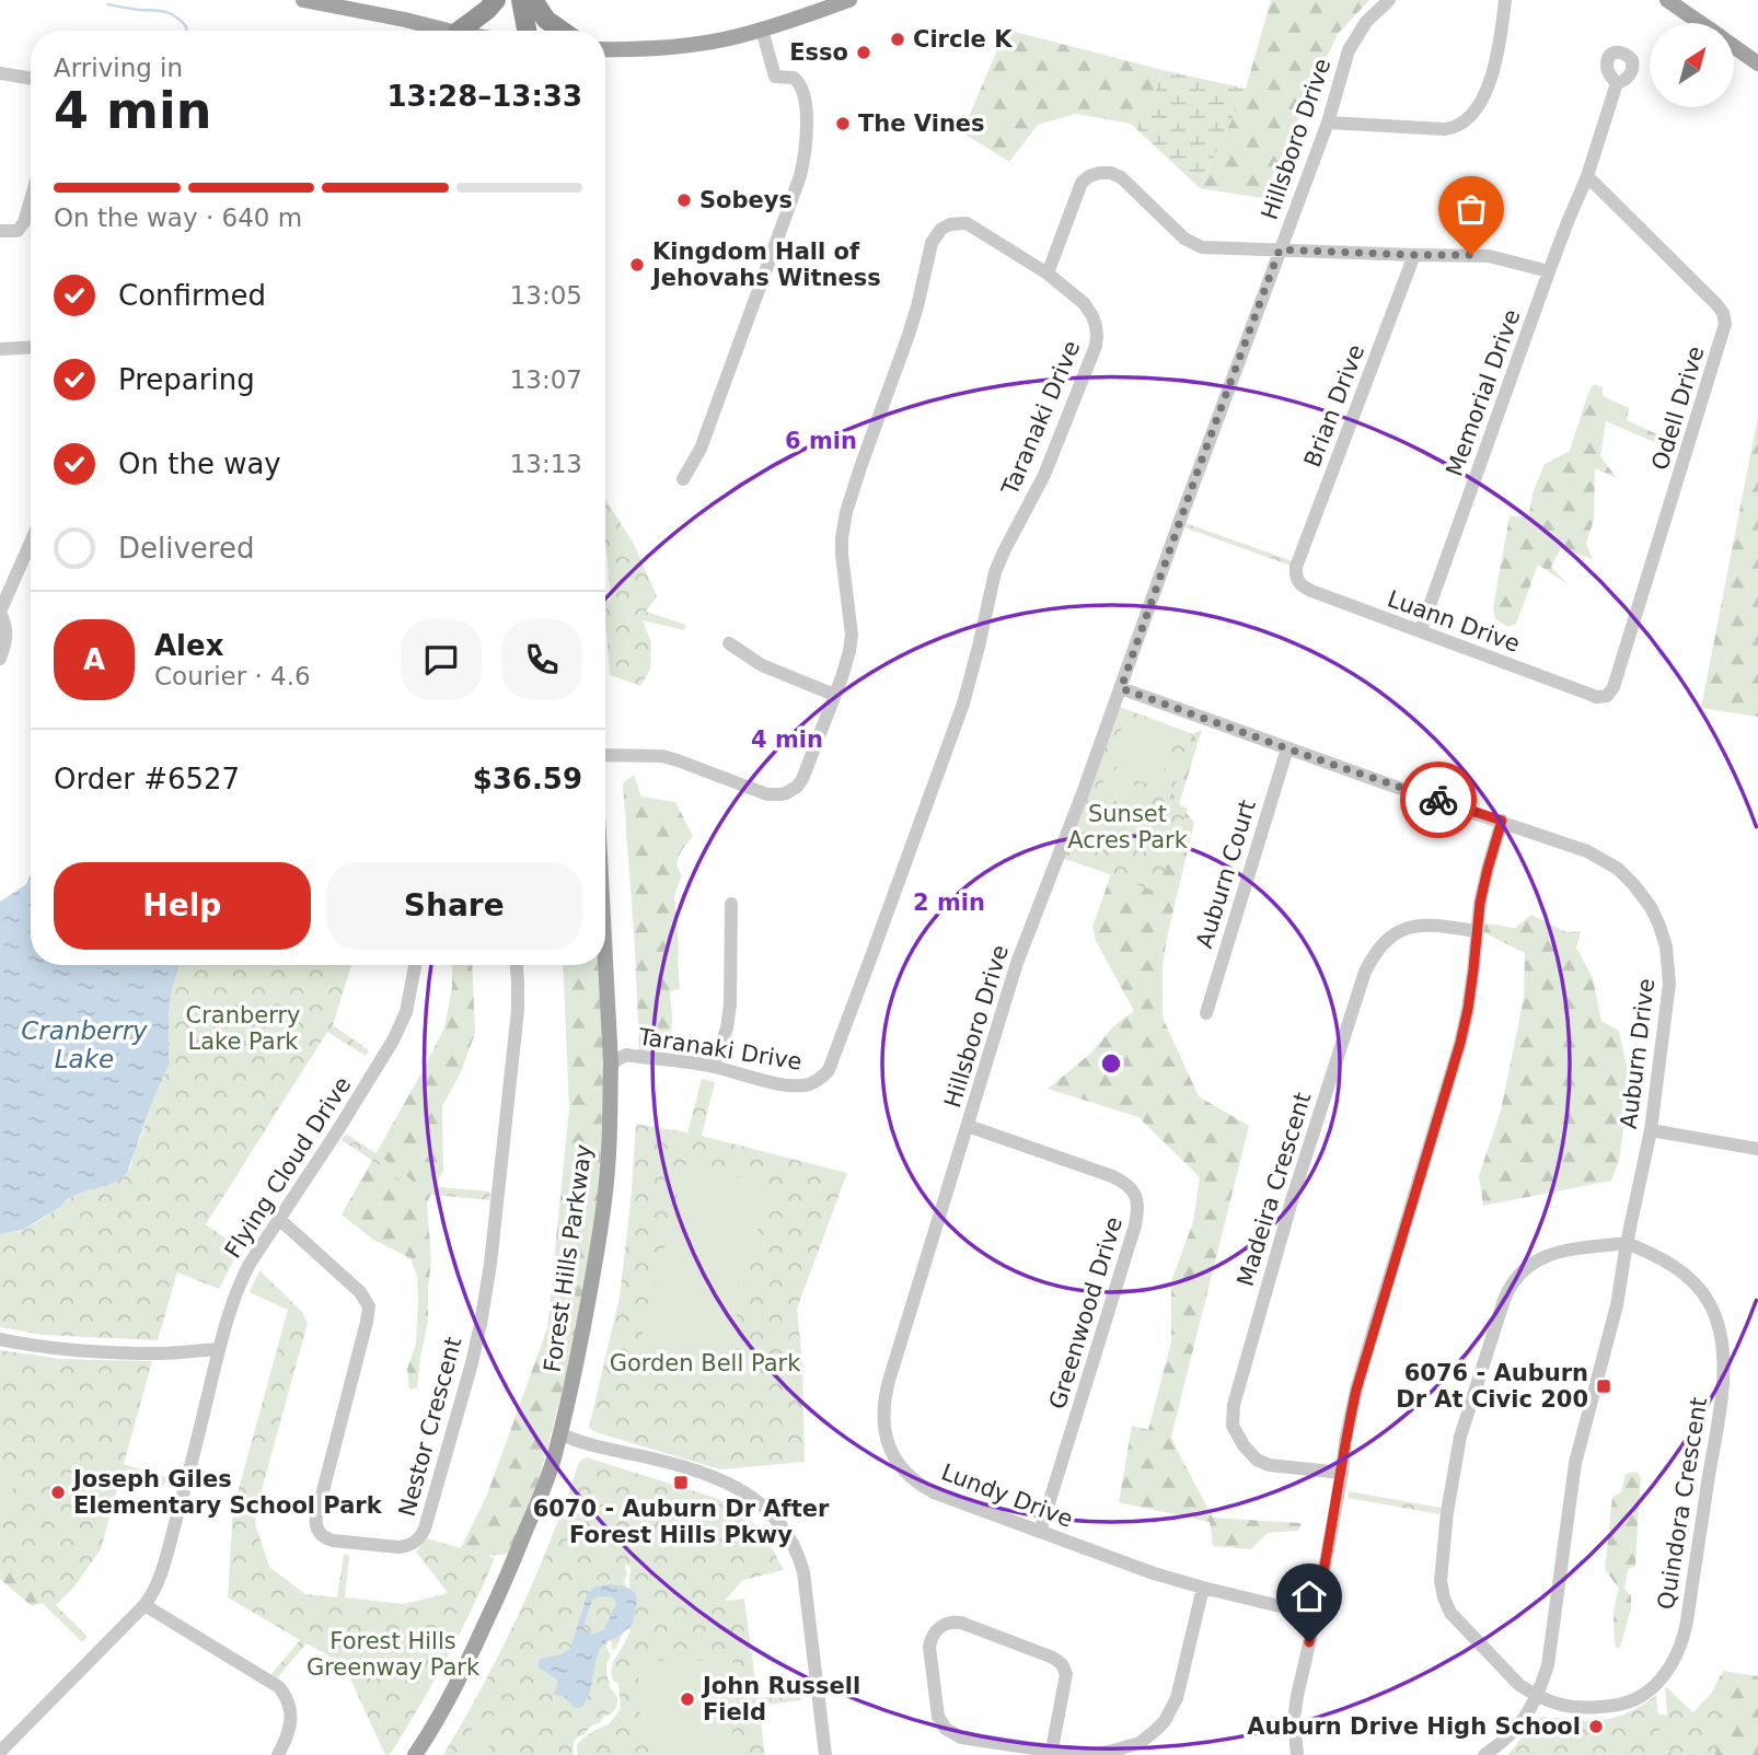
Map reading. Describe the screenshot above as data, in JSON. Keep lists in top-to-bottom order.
{
  "streets": {
    "main road": ["Forest Hills Parkway"],
    "street": [
      "Hillsboro Drive",
      "Memorial Drive",
      "Brian Drive",
      "Odell Drive",
      "Taranaki Drive",
      "Luann Drive",
      "Auburn Court",
      "Auburn Drive",
      "Flying Cloud Drive",
      "Madeira Crescent",
      "Greenwood Drive",
      "Nestor Crescent",
      "Lundy Drive",
      "Quindora Crescent"
    ]
  },
  "crossings": [
    ["Hillsboro Drive", "Auburn Drive"],
    ["Hillsboro Drive", "Greenwood Drive"],
    ["Hillsboro Drive", "Lundy Drive"],
    ["Memorial Drive", "Odell Drive"],
    ["Memorial Drive", "Luann Drive"],
    ["Brian Drive", "Luann Drive"],
    ["Odell Drive", "Luann Drive"],
    ["Taranaki Drive", "Forest Hills Parkway"],
    ["Auburn Court", "Auburn Drive"],
    ["Auburn Drive", "Quindora Crescent"],
    ["Flying Cloud Drive", "Nestor Crescent"],
    ["Greenwood Drive", "Lundy Drive"]
  ],
  "water": ["Cranberry Lake"],
  "parks": [
    "Sunset Acres Park",
    "Cranberry Lake Park",
    "Gorden Bell Park",
    "Forest Hills Greenway Park"
  ],
  "places": {
    "other": [
      "Circle K",
      "Esso",
      "The Vines",
      "Sobeys",
      "Kingdom Hall of Jehovahs Witness",
      "Joseph Giles Elementary School Park",
      "John Russell Field",
      "Auburn Drive High School"
    ],
    "transit": ["6076 - Auburn Dr At Civic 200", "6070 - Auburn Dr After Forest Hills Pkwy"]
  },
  "north": "top right",
  "page": {
    "heading": ["4 min", "Arriving in", "13:28–13:33"],
    "panel": [
      "Alex",
      "Courier · 4.6",
      "Order #6527",
      "$36.59"
    ],
    "bar": "On the way · 640 m",
    "list": [
      ["Confirmed", "13:05"],
      ["Preparing", "13:07"],
      ["On the way", "13:13"],
      "Delivered"
    ],
    "round": "A",
    "buttons": ["Help", "Share"]
  },
  "rings": ["6 min", "4 min", "2 min"]
}
